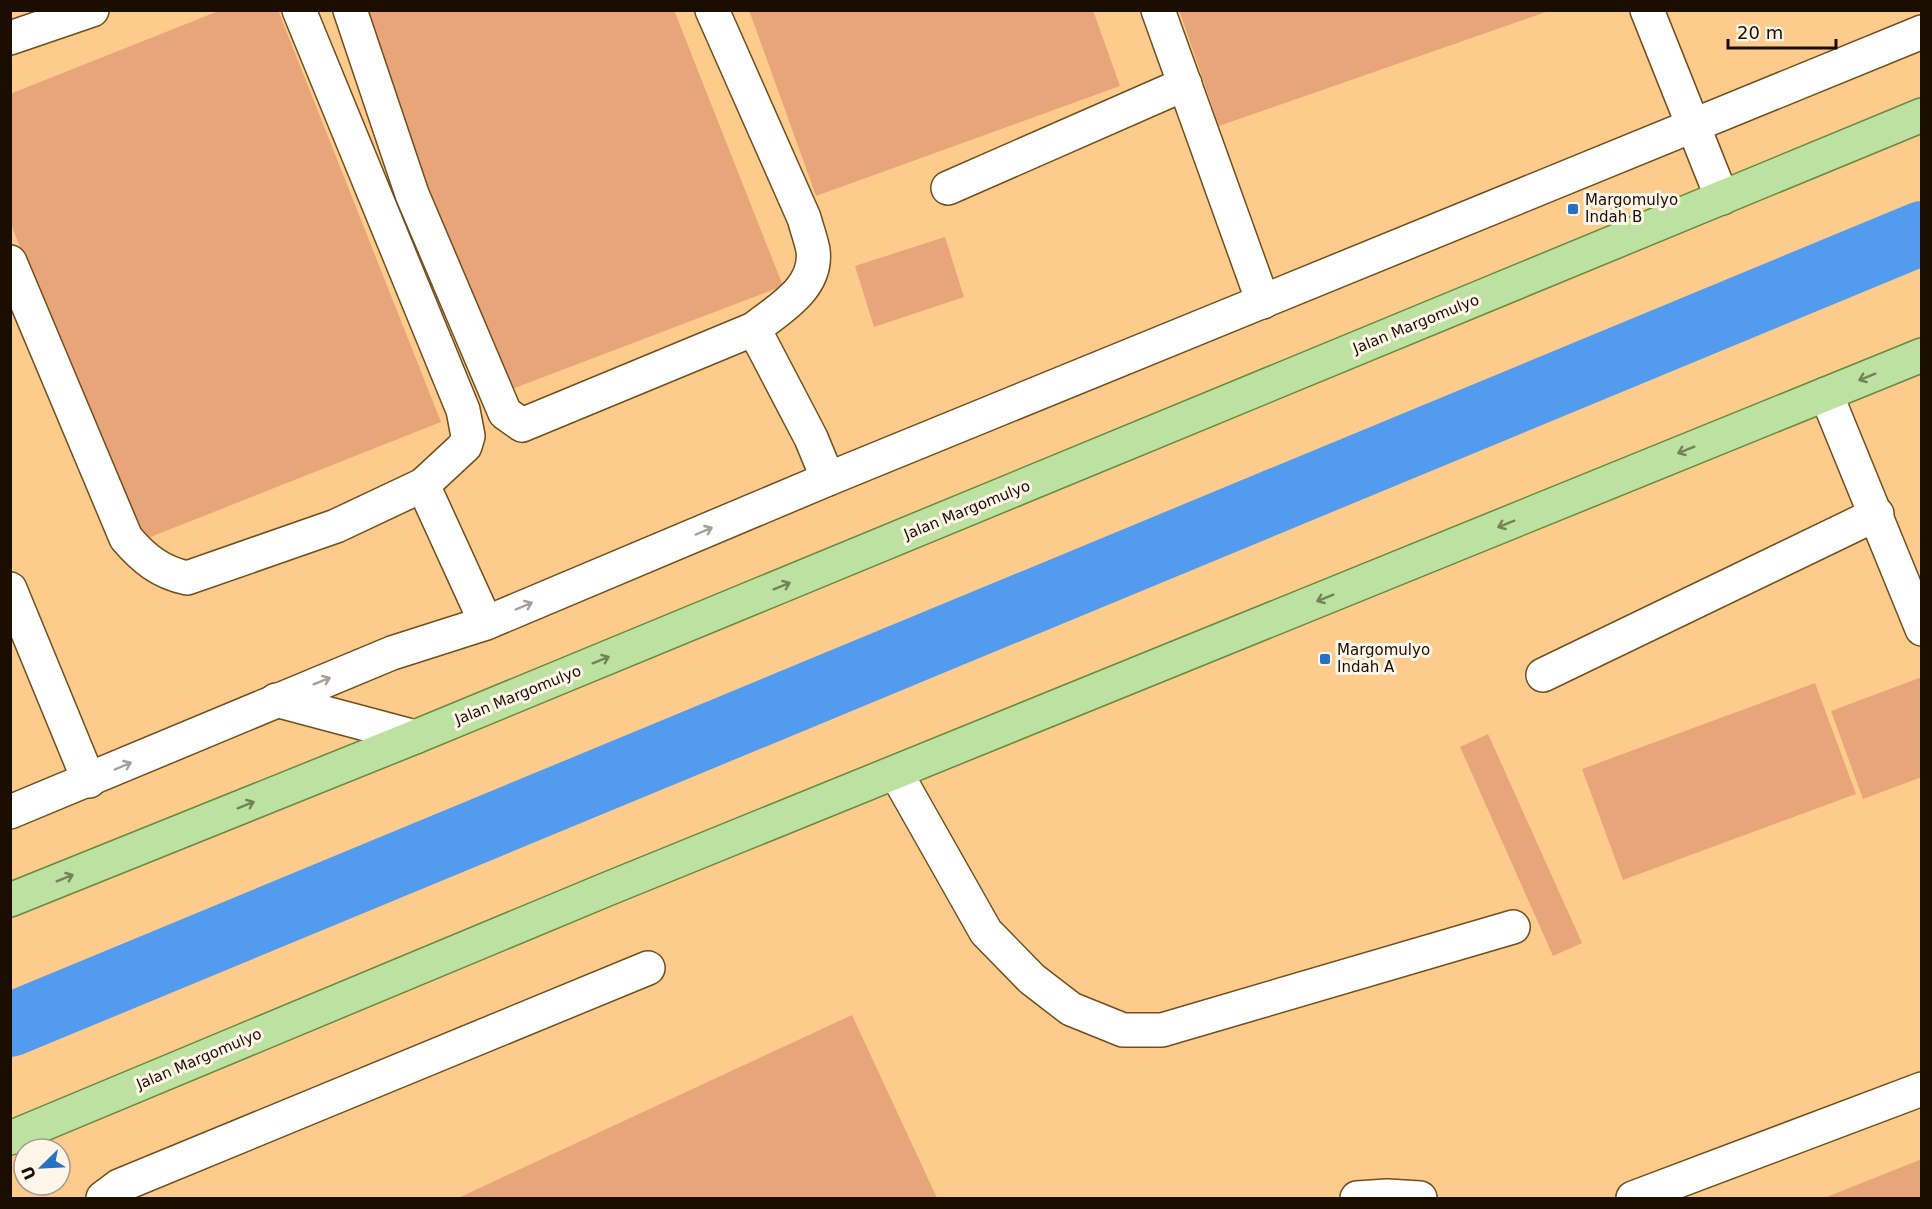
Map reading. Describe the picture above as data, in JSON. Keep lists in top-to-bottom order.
{
  "streets": {
    "main road": ["Jalan Margomulyo"]
  },
  "places": {
    "transit": ["Margomulyo Indah B", "Margomulyo Indah A"]
  },
  "scale_bar": "20 m",
  "north": "bottom left"
}
